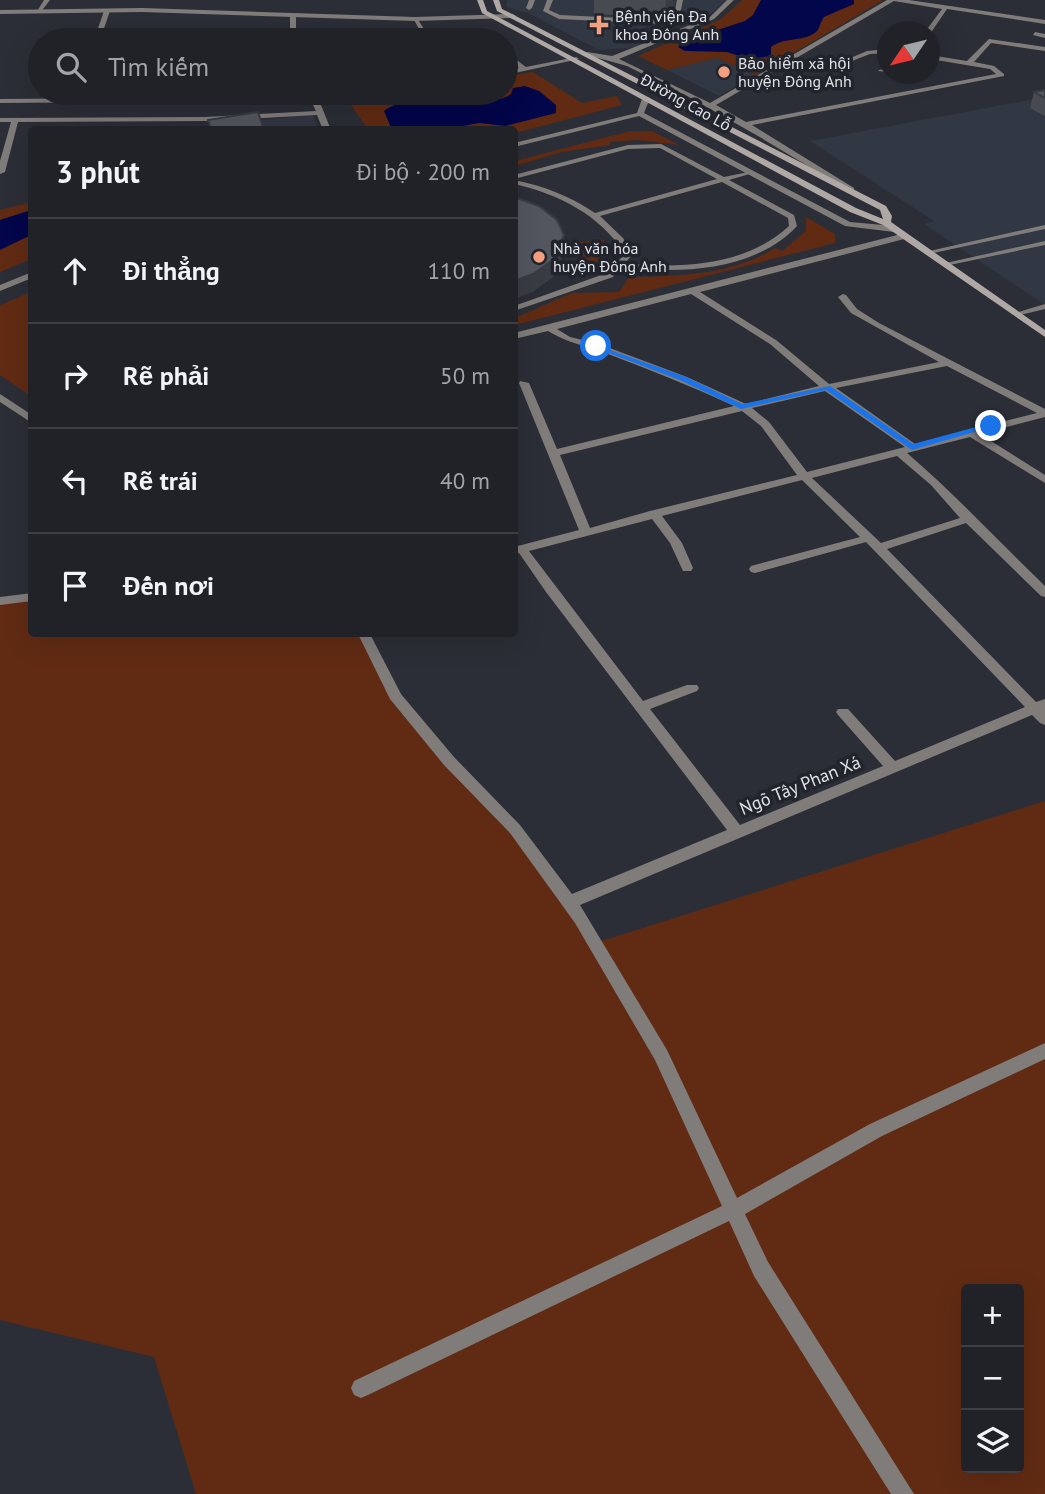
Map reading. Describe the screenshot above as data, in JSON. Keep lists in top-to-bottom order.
{
  "streets": {
    "main road": ["Đường Cao Lỗ"],
    "street": ["Ngõ Tây Phan Xá"]
  },
  "places": {
    "health": ["Bệnh viện Đa khoa Đông Anh"],
    "other": ["Bảo hiểm xã hội huyện Đông Anh", "Nhà văn hóa huyện Đông Anh"]
  },
  "north": "bottom left",
  "page": {
    "search": "Tìm kiếm",
    "heading": ["3 phút", "Đi bộ · 200 m"],
    "list": [
      ["Đi thẳng", "110 m"],
      ["Rẽ phải", "50 m"],
      ["Rẽ trái", "40 m"],
      "Đến nơi"
    ],
    "map_buttons": ["+", "−"]
  }
}
